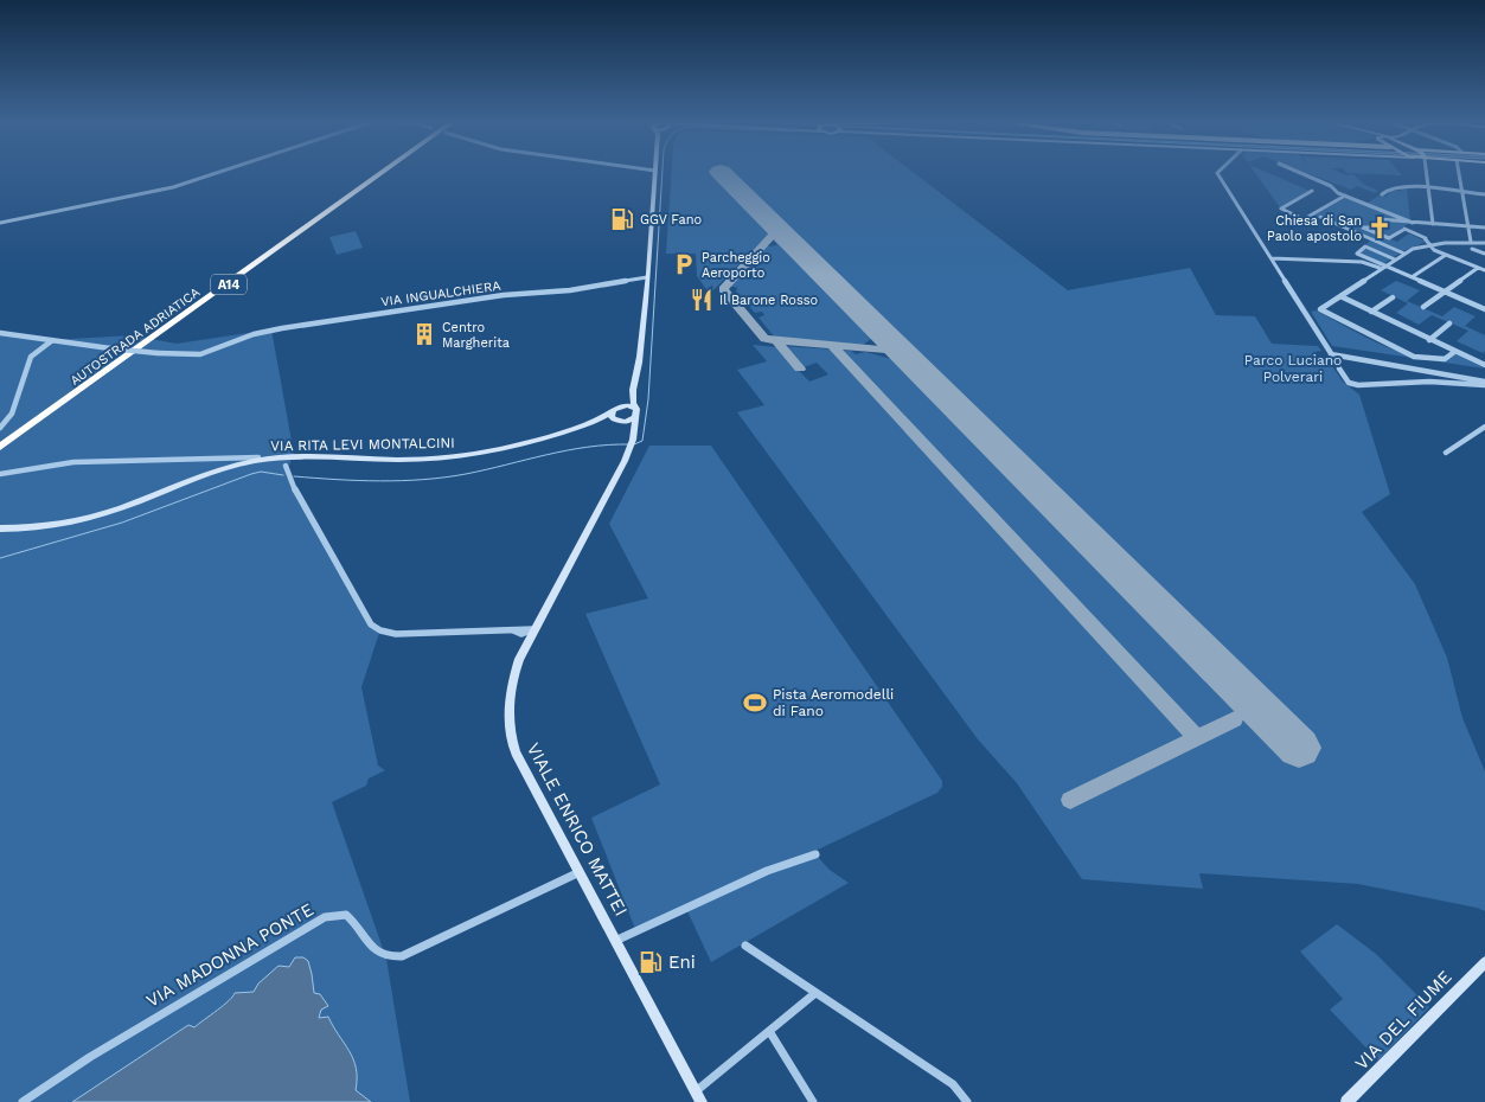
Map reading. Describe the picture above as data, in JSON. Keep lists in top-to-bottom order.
{
  "streets": {
    "highway": ["A14", "AUTOSTRADA ADRIATICA"],
    "main road": ["VIA RITA LEVI MONTALCINI", "VIALE ENRICO MATTEI", "VIA DEL FIUME"],
    "street": ["VIA INGUALCHIERA", "VIA MADONNA PONTE"]
  },
  "crossings": [
    ["VIA RITA LEVI MONTALCINI", "VIALE ENRICO MATTEI"],
    ["VIALE ENRICO MATTEI", "VIA MADONNA PONTE"]
  ],
  "parks": ["Parco Luciano Polverari"],
  "places": {
    "fuel station": ["GGV Fano", "Eni"],
    "church": ["Chiesa di San Paolo apostolo"],
    "parking": ["Parcheggio Aeroporto"],
    "restaurant": ["Il Barone Rosso"],
    "building": ["Centro Margherita"],
    "sports": ["Pista Aeromodelli di Fano"]
  }
}
